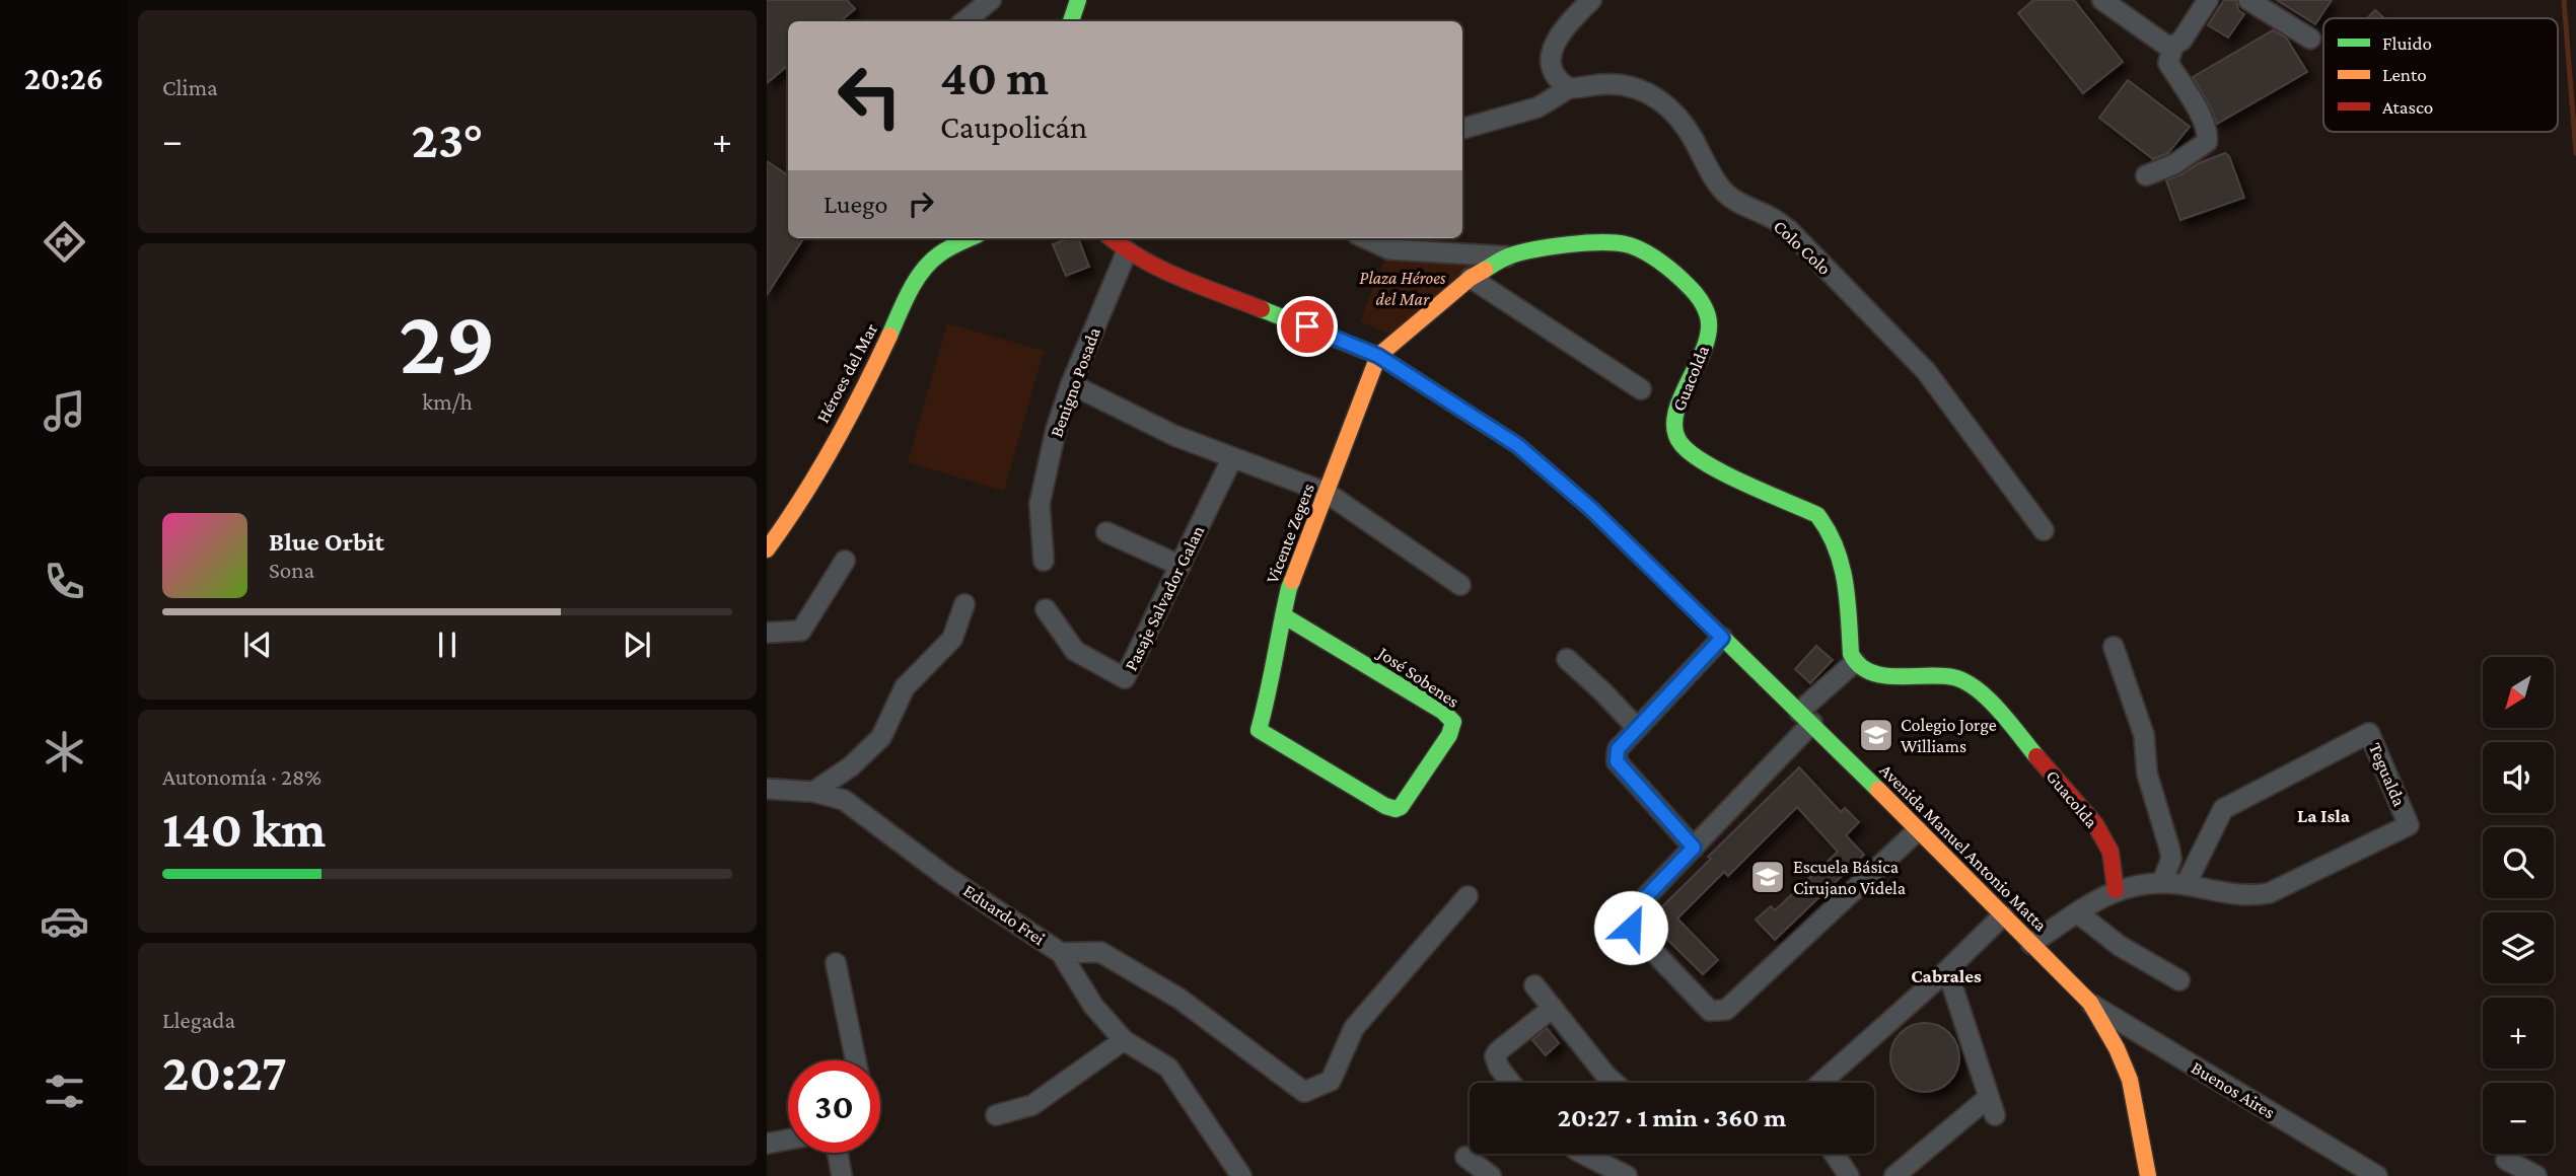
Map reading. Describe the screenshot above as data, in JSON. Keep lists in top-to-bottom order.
{
  "streets": {
    "street": [
      "Colo Colo",
      "Héroes del Mar",
      "Guacolda",
      "Benigno Posada",
      "Vicente Zegers",
      "Pasaje Salvador Galan",
      "José Sobenes",
      "Tegualda",
      "Avenida Manuel Antonio Matta",
      "Eduardo Frei",
      "Buenos Aires"
    ]
  },
  "crossings": [
    ["Guacolda", "Vicente Zegers"],
    ["Guacolda", "Tegualda"],
    ["Guacolda", "Avenida Manuel Antonio Matta"],
    ["Benigno Posada", "Avenida Manuel Antonio Matta"],
    ["Vicente Zegers", "José Sobenes"],
    ["Vicente Zegers", "Avenida Manuel Antonio Matta"],
    ["Tegualda", "Avenida Manuel Antonio Matta"],
    ["Avenida Manuel Antonio Matta", "Buenos Aires"]
  ],
  "districts": ["La Isla", "Cabrales"],
  "parks": ["Plaza Héroes del Mar"],
  "places": {
    "school or university": ["Colegio Jorge Williams", "Escuela Básica Cirujano Videla"]
  },
  "legend": ["Fluido", "Lento", "Atasco"],
  "north": "bottom left",
  "page": {
    "tabs": "20:26",
    "tile": [
      "Clima",
      ["29", "km/h"],
      ["Autonomía · 28%", "140 km"],
      ["Llegada", "20:27"]
    ],
    "turn": ["40 m", "Caupolicán"],
    "heat": ["−", "23°", "+"],
    "then": "Luego",
    "song": ["Blue Orbit", "Sona"],
    "map_buttons": ["+", "−"],
    "limit": "30",
    "trip": "20:27 · 1 min · 360 m"
  }
}
